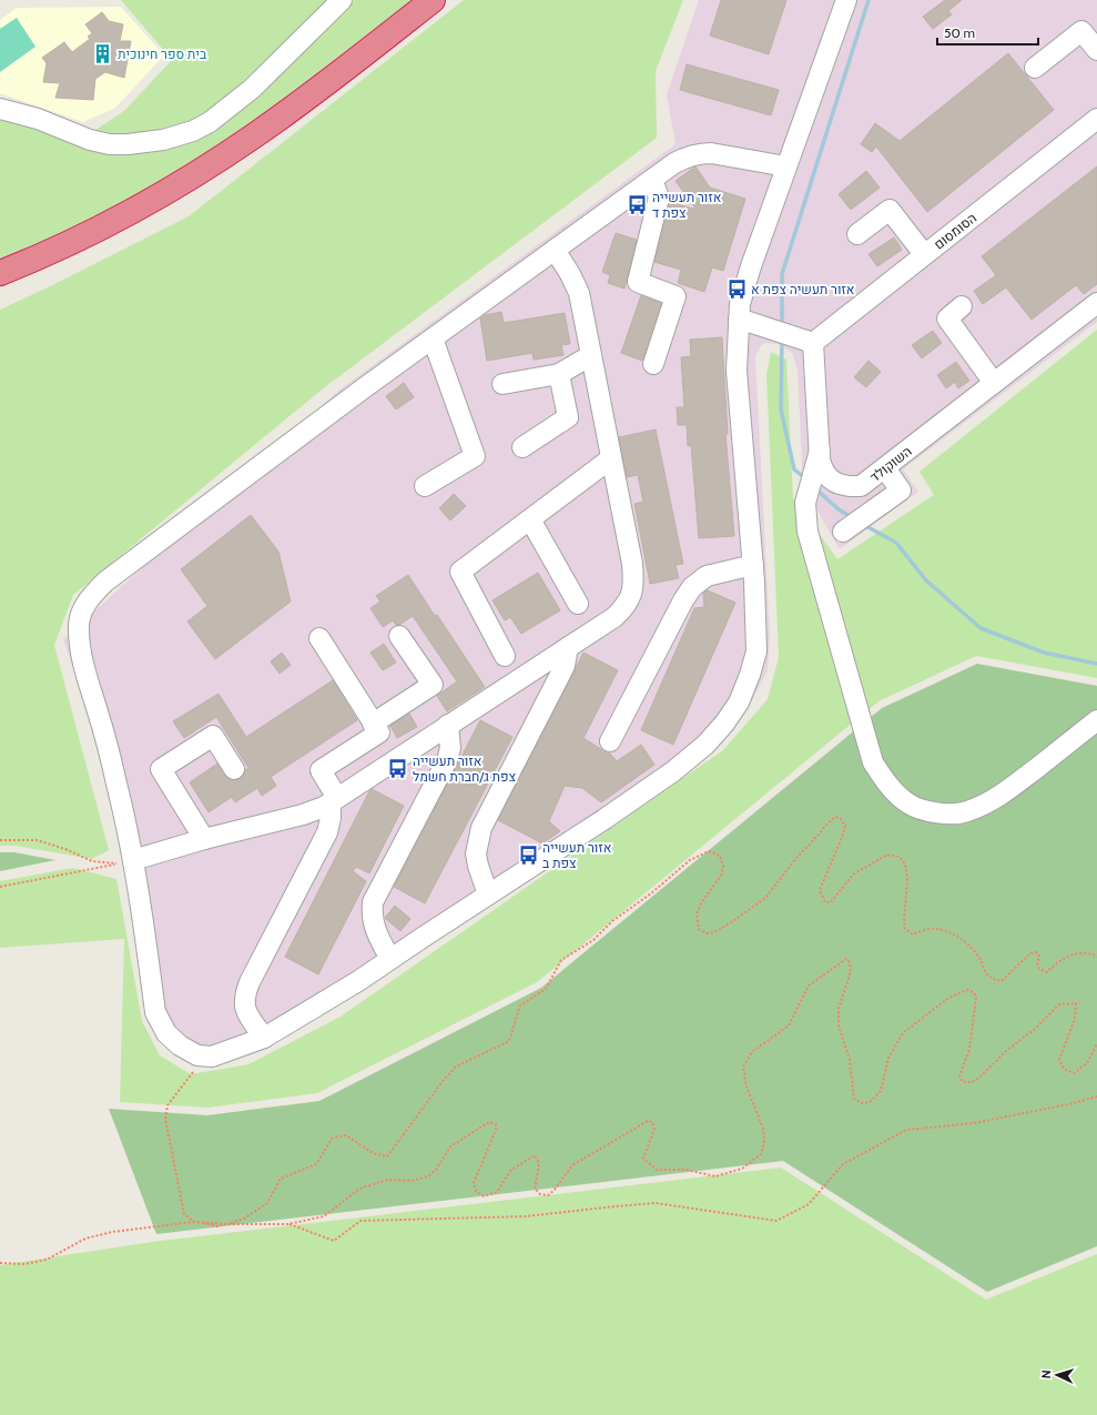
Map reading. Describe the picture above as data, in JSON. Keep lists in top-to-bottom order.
{
  "streets": {
    "street": ["הסומסום", "השוקולד"]
  },
  "crossings": [
    ["הסומסום", "השוקולד"]
  ],
  "places": {
    "building": ["בית ספר חינוכית"],
    "bus stop": [
      "אזור תעשייה צפת ד",
      "אזור תעשיה צפת א",
      "אזור תעשייה צפת ג/חברת חשמל",
      "אזור תעשייה צפת ב"
    ]
  },
  "scale_bar": "50 m",
  "north": "left"
}
